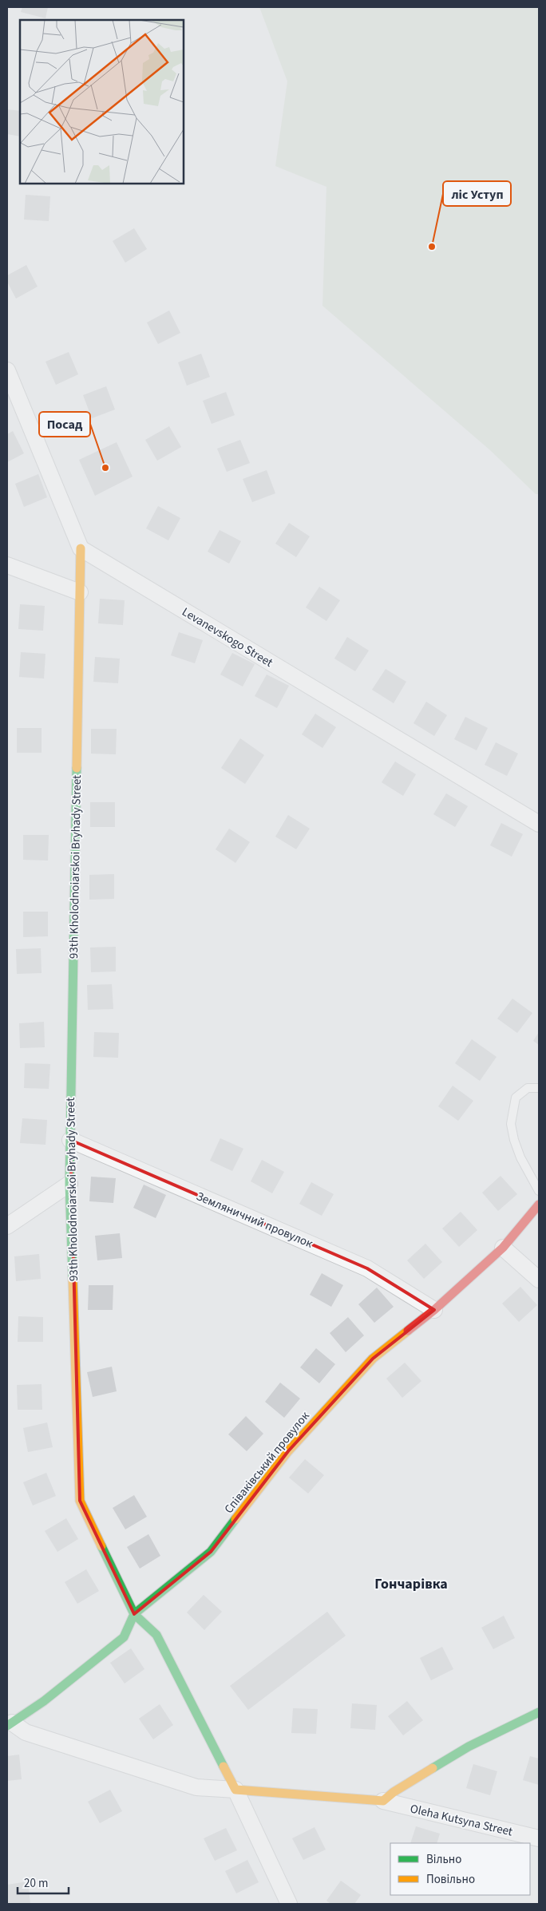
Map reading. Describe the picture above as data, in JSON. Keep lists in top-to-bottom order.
{
  "streets": {
    "street": [
      "Levanevskogo Street",
      "93th Kholodnoiarskoi Bryhady Street",
      "Земляничний провулок",
      "Співаківський провулок",
      "Oleha Kutsyna Street"
    ]
  },
  "crossings": [
    ["Levanevskogo Street", "93th Kholodnoiarskoi Bryhady Street"],
    ["93th Kholodnoiarskoi Bryhady Street", "Земляничний провулок"],
    ["93th Kholodnoiarskoi Bryhady Street", "Співаківський провулок"],
    ["Земляничний провулок", "Співаківський провулок"]
  ],
  "districts": ["Гончарівка"],
  "places": ["ліс Уступ", "Посад"],
  "legend": ["Вільно", "Повільно"],
  "scale_bar": "20 m"
}
